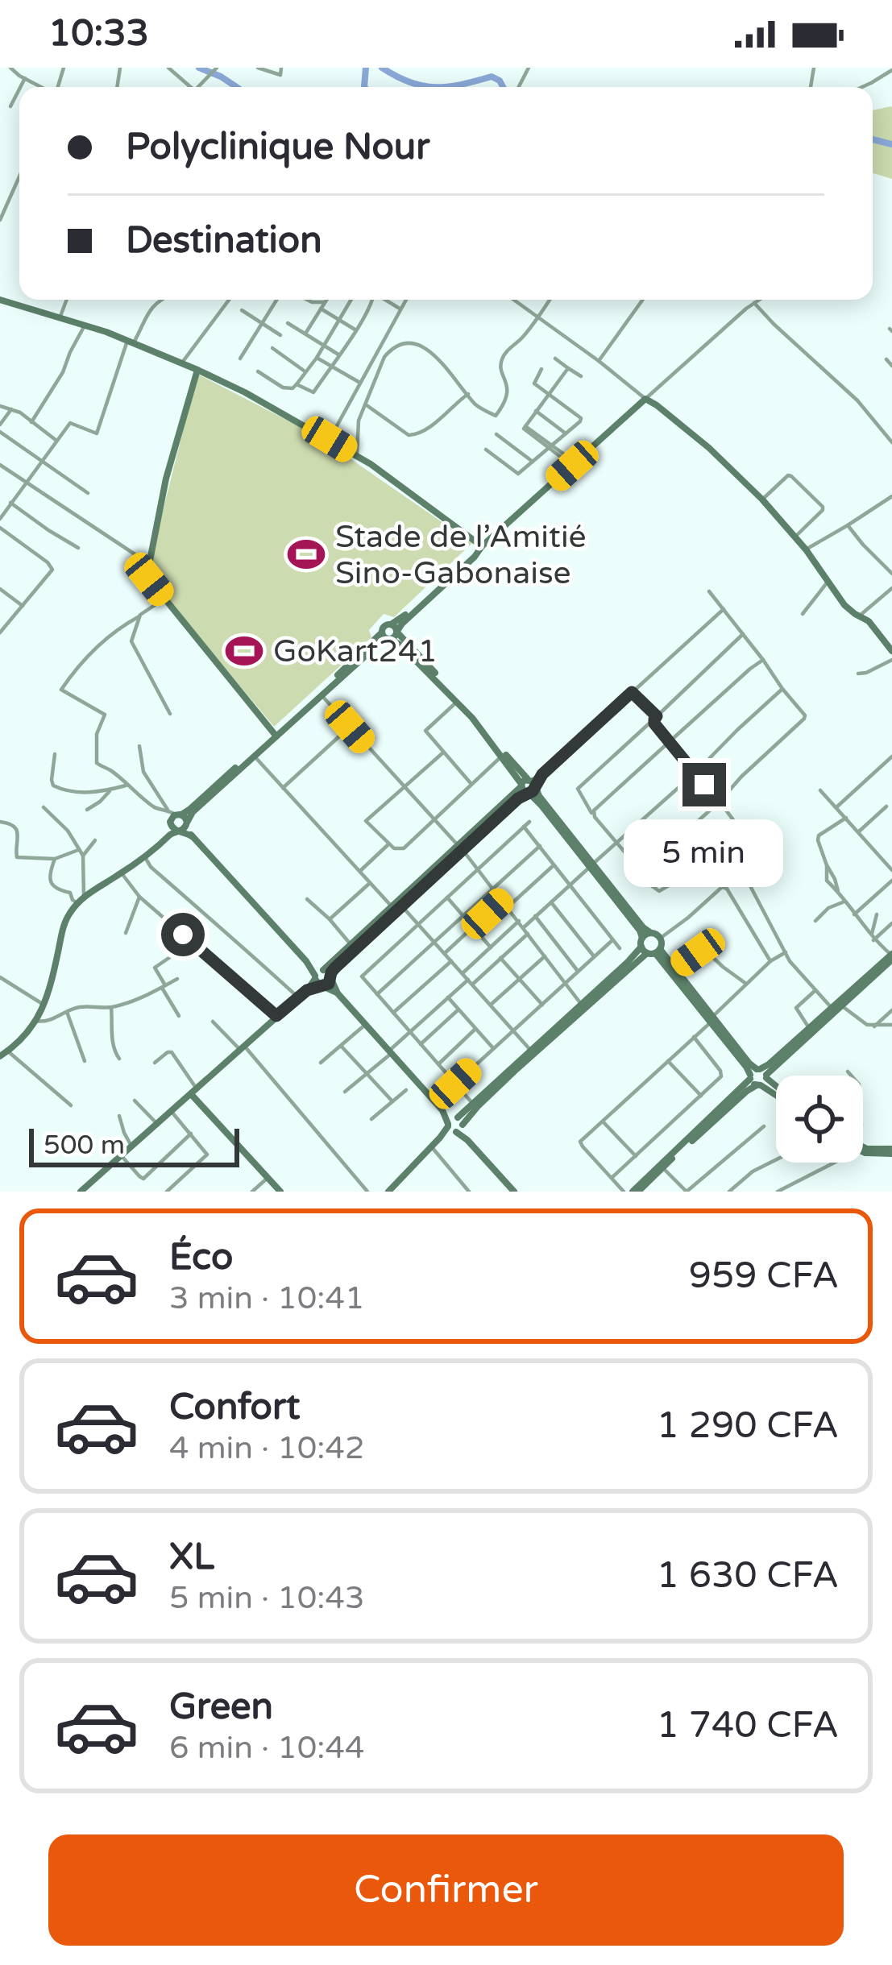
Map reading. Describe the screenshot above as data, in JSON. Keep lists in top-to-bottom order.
{
  "places": {
    "sports": ["Stade de l’Amitié Sino-Gabonaise", "GoKart241"]
  },
  "scale_bar": "500 m",
  "page": {
    "status": "10:33",
    "banner": ["Polyclinique Nour", "Destination"],
    "bubble": "5 min",
    "scale": "500 m",
    "list": [
      {
        "name": "Éco",
        "note": "3 min · 10:41",
        "value": "959 CFA"
      },
      {
        "name": "Confort",
        "note": "4 min · 10:42",
        "value": "1 290 CFA"
      },
      {
        "name": "XL",
        "note": "5 min · 10:43",
        "value": "1 630 CFA"
      },
      {
        "name": "Green",
        "note": "6 min · 10:44",
        "value": "1 740 CFA"
      }
    ],
    "buttons": "Confirmer"
  }
}
